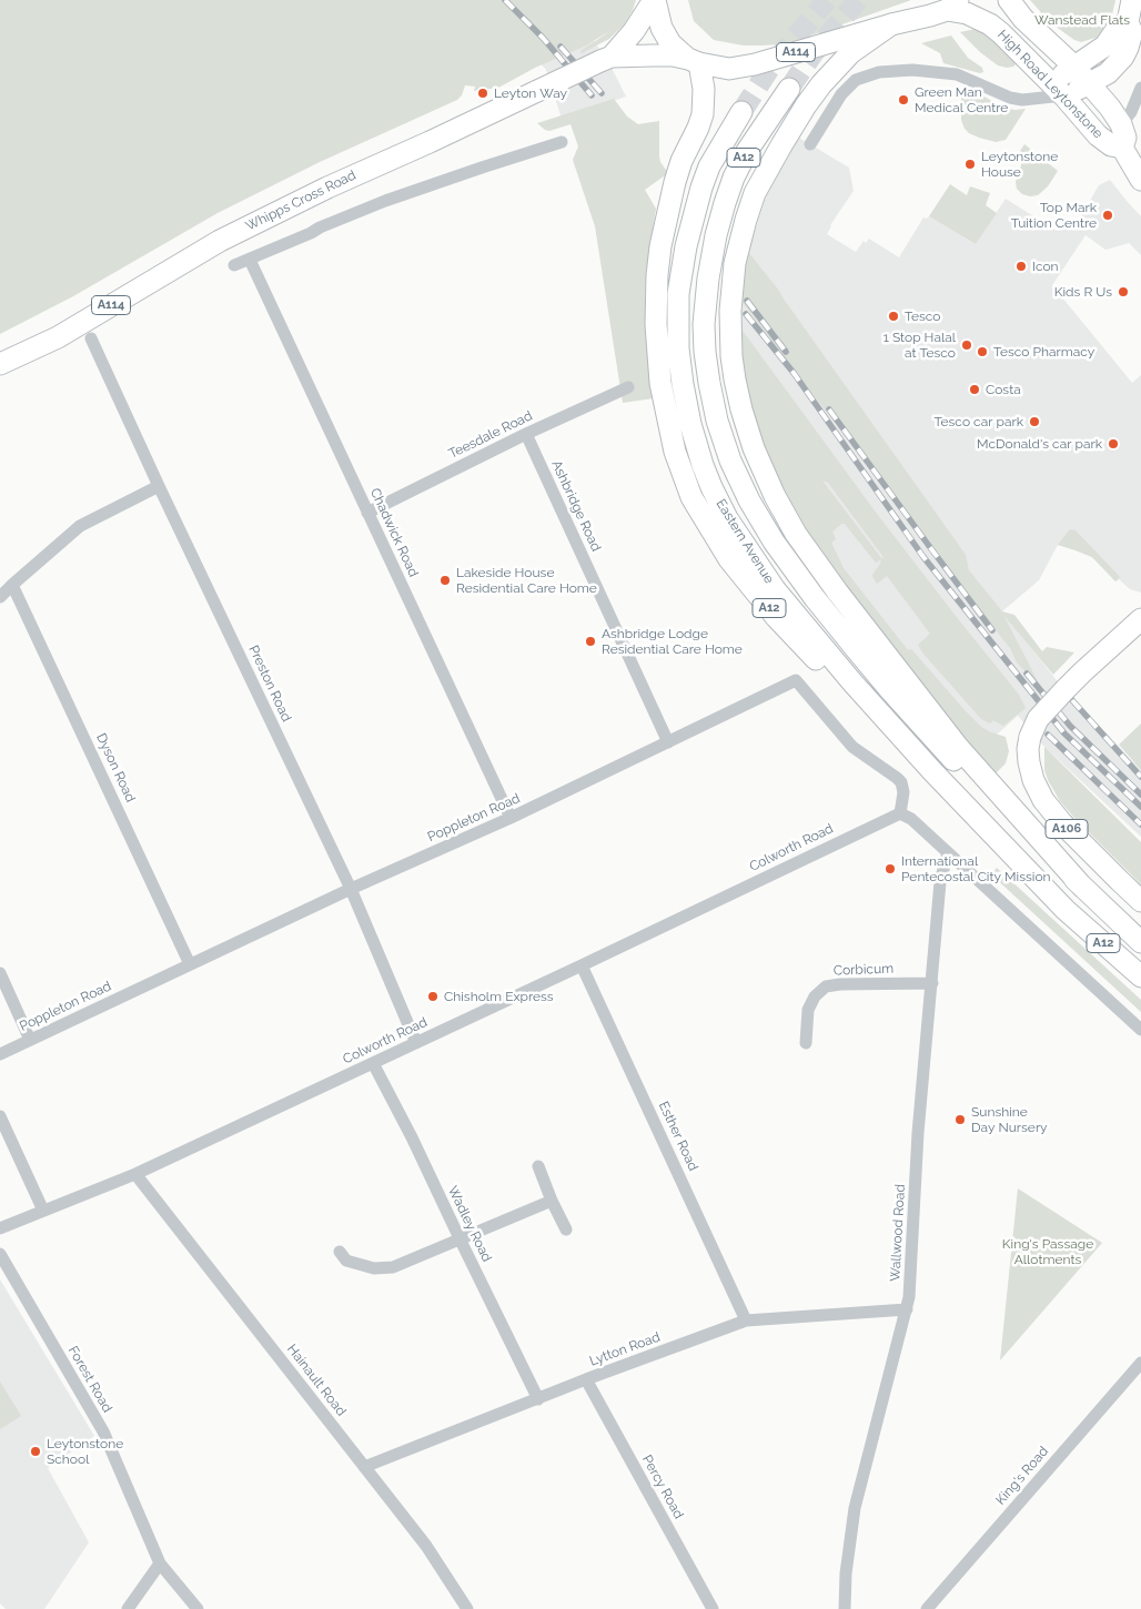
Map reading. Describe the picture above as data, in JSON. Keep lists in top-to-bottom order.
{
  "streets": {
    "main road": [
      "A114",
      "High Road Leytonstone",
      "A12",
      "Whipps Cross Road",
      "Eastern Avenue",
      "A106"
    ],
    "street": [
      "Teesdale Road",
      "Ashbridge Road",
      "Chadwick Road",
      "Preston Road",
      "Dyson Road",
      "Poppleton Road",
      "Colworth Road",
      "Corbicum",
      "Esther Road",
      "Wadley Road",
      "Wallwood Road",
      "Lytton Road",
      "Forest Road",
      "Hainault Road",
      "King's Road",
      "Percy Road"
    ]
  },
  "crossings": [
    ["A114", "High Road Leytonstone"],
    ["A114", "A12"],
    ["A114", "Whipps Cross Road"],
    ["A12", "Whipps Cross Road"],
    ["A12", "Eastern Avenue"],
    ["Teesdale Road", "Ashbridge Road"],
    ["Teesdale Road", "Chadwick Road"],
    ["Ashbridge Road", "Poppleton Road"],
    ["Chadwick Road", "Poppleton Road"],
    ["Preston Road", "Poppleton Road"],
    ["Preston Road", "Colworth Road"],
    ["Dyson Road", "Poppleton Road"],
    ["Poppleton Road", "Colworth Road"],
    ["Colworth Road", "Esther Road"],
    ["Colworth Road", "Wadley Road"],
    ["Colworth Road", "Hainault Road"],
    ["Corbicum", "Wallwood Road"],
    ["Esther Road", "Lytton Road"],
    ["Wadley Road", "Lytton Road"],
    ["Wallwood Road", "Lytton Road"],
    ["Lytton Road", "Hainault Road"],
    ["Lytton Road", "Percy Road"]
  ],
  "parks": ["Wanstead Flats", "King's Passage Allotments"],
  "places": [
    "Leyton Way",
    "Green Man Medical Centre",
    "Leytonstone House",
    "Top Mark Tuition Centre",
    "Icon",
    "Kids R Us",
    "Tesco",
    "1 Stop Halal at Tesco",
    "Tesco Pharmacy",
    "Costa",
    "Tesco car park",
    "McDonald's car park",
    "Lakeside House Residential Care Home",
    "Ashbridge Lodge Residential Care Home",
    "International Pentecostal City Mission",
    "Chisholm Express",
    "Sunshine Day Nursery",
    "Leytonstone School"
  ]
}
